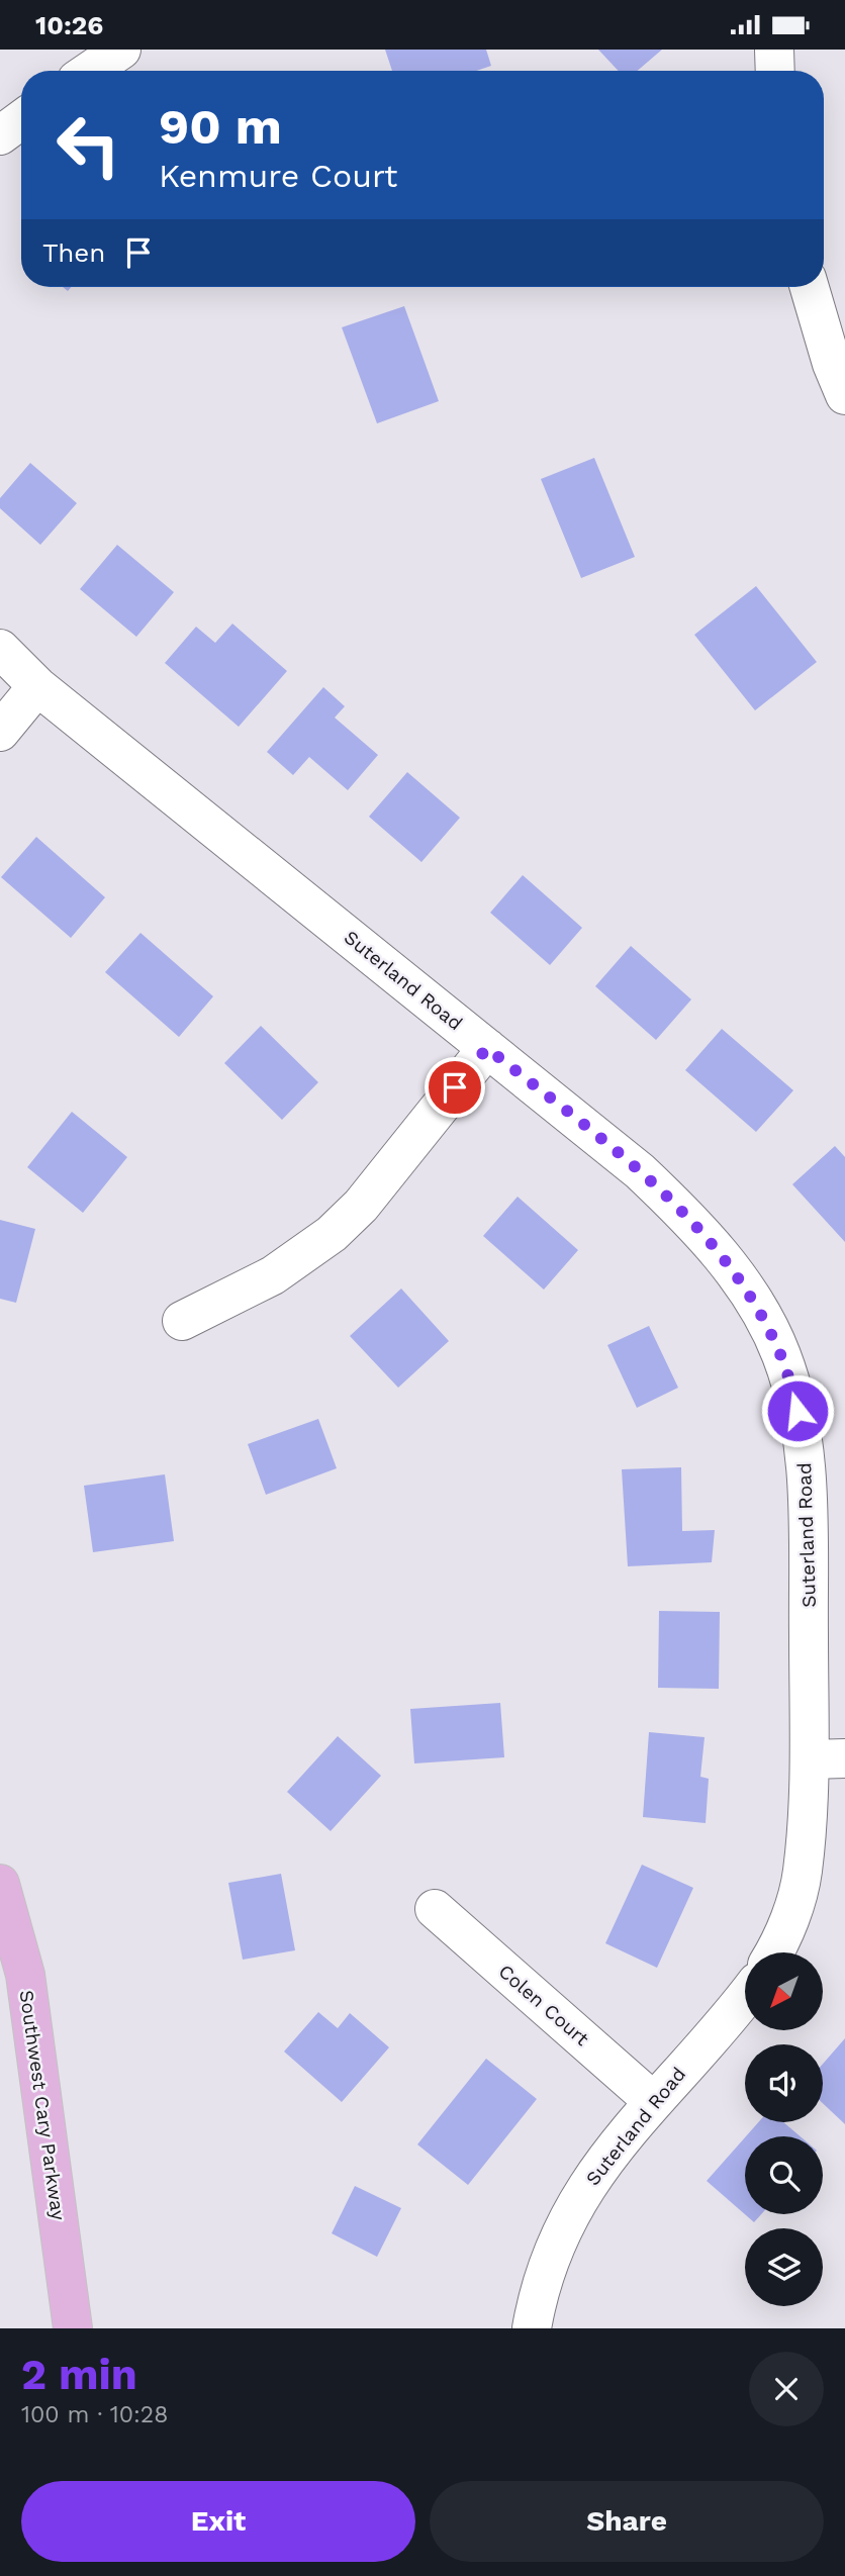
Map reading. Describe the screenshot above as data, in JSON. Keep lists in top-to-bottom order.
{
  "streets": {
    "main road": ["Southwest Cary Parkway"],
    "street": ["Suterland Road", "Colen Court"]
  },
  "crossings": [
    ["Suterland Road", "Colen Court"]
  ],
  "north": "bottom left",
  "page": {
    "status": "10:26",
    "turn": ["90 m", "Kenmure Court"],
    "then": "Then",
    "heading": ["2 min", "100 m · 10:28"],
    "buttons": ["Exit", "Share"]
  }
}
